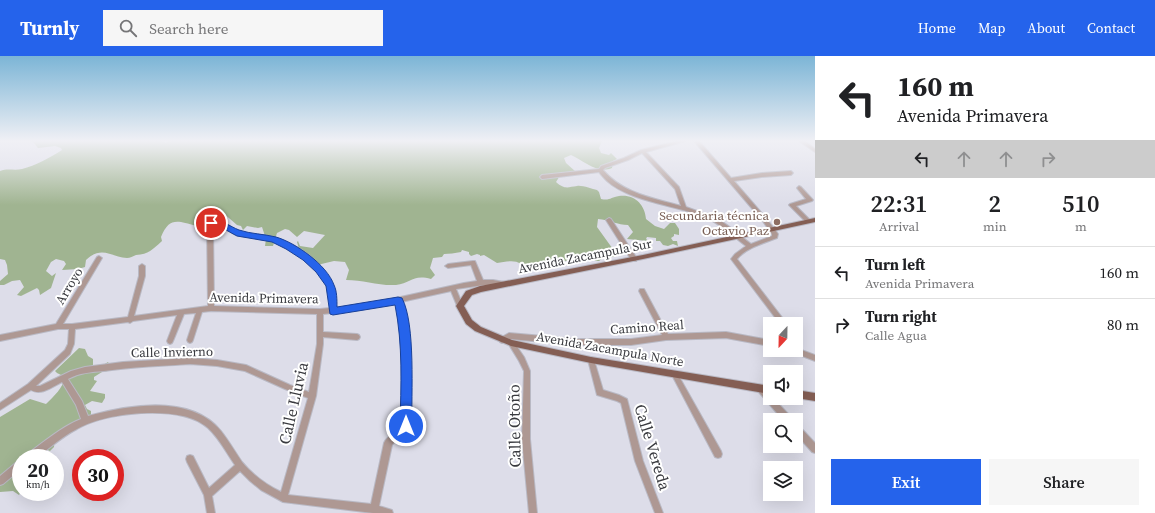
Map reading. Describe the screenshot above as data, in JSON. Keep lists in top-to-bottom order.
{
  "streets": {
    "main road": ["Avenida Zacampula Sur", "Avenida Zacampula Norte"],
    "street": [
      "Arroyo",
      "Avenida Primavera",
      "Camino Real",
      "Calle Invierno",
      "Calle Lluvia",
      "Calle Otoño",
      "Calle Vereda"
    ]
  },
  "crossings": [
    ["Avenida Zacampula Sur", "Avenida Primavera"],
    ["Avenida Zacampula Sur", "Avenida Zacampula Norte"],
    ["Arroyo", "Avenida Primavera"],
    ["Avenida Primavera", "Calle Lluvia"],
    ["Camino Real", "Avenida Zacampula Norte"],
    ["Avenida Zacampula Norte", "Calle Otoño"],
    ["Avenida Zacampula Norte", "Calle Vereda"],
    ["Calle Invierno", "Calle Lluvia"]
  ],
  "places": ["Secundaria técnica Octavio Paz"],
  "north": "bottom",
  "page": {
    "header": "Turnly",
    "search": "Search here",
    "nav": [
      "Home",
      "Map",
      "About",
      "Contact"
    ],
    "turn": ["160 m", "Avenida Primavera"],
    "eta": [
      "22:31",
      "Arrival",
      "2",
      "min",
      "510",
      "m"
    ],
    "list": [
      {
        "name": "Turn left",
        "note": "Avenida Primavera",
        "value": "160 m"
      },
      {
        "name": "Turn right",
        "note": "Calle Agua",
        "value": "80 m"
      }
    ],
    "speed": "20 km/h",
    "limit": "30",
    "buttons": ["Exit", "Share"]
  }
}
